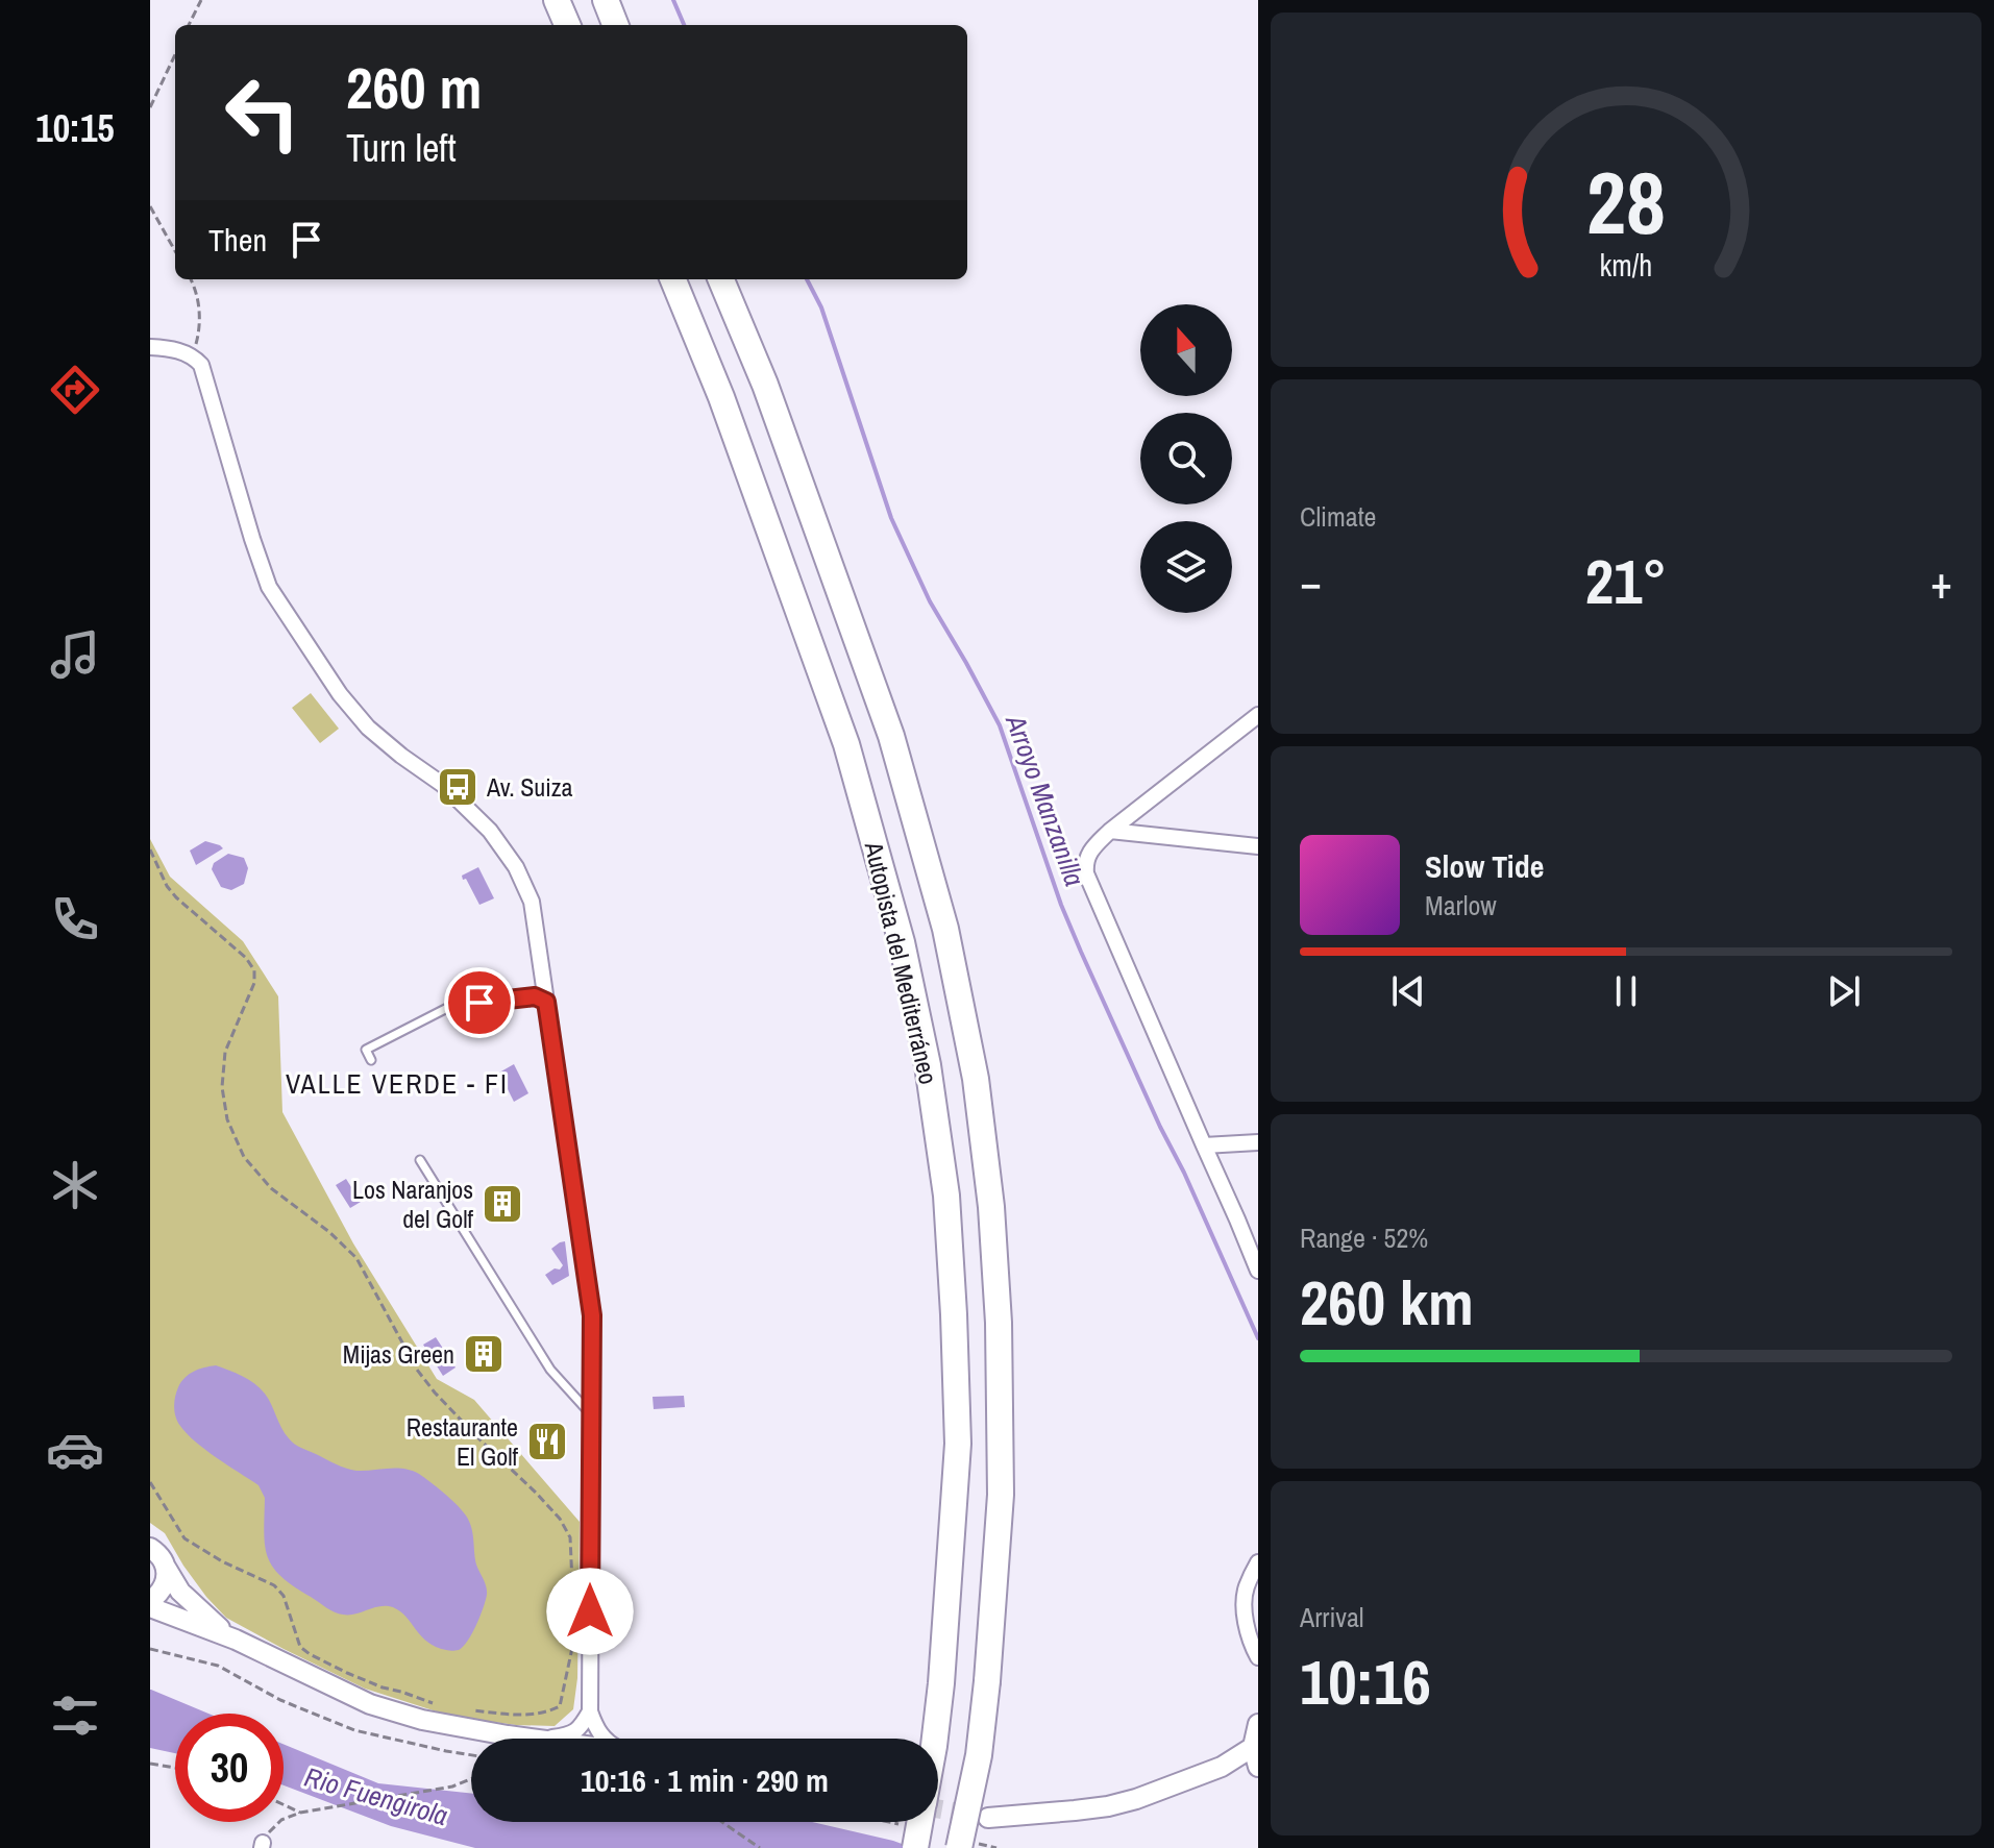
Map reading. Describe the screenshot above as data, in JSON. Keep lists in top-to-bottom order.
{
  "streets": {
    "highway": ["Autopista del Mediterráneo"]
  },
  "districts": ["VALLE VERDE - FI"],
  "water": ["Arroyo Manzanilla", "Rio Fuengirola"],
  "places": {
    "bus stop": ["Av. Suiza"],
    "building": ["Los Naranjos del Golf", "Mijas Green"],
    "restaurant": ["Restaurante El Golf"]
  },
  "north": "top",
  "page": {
    "tabs": "10:15",
    "turn": ["260 m", "Turn left"],
    "then": "Then",
    "tile": [
      "Climate",
      ["Range · 52%", "260 km"],
      ["Arrival", "10:16"]
    ],
    "heat": ["−", "21°", "+"],
    "song": ["Slow Tide", "Marlow"],
    "limit": "30",
    "trip": "10:16 · 1 min · 290 m",
    "gauge": ["28", "km/h"]
  }
}
